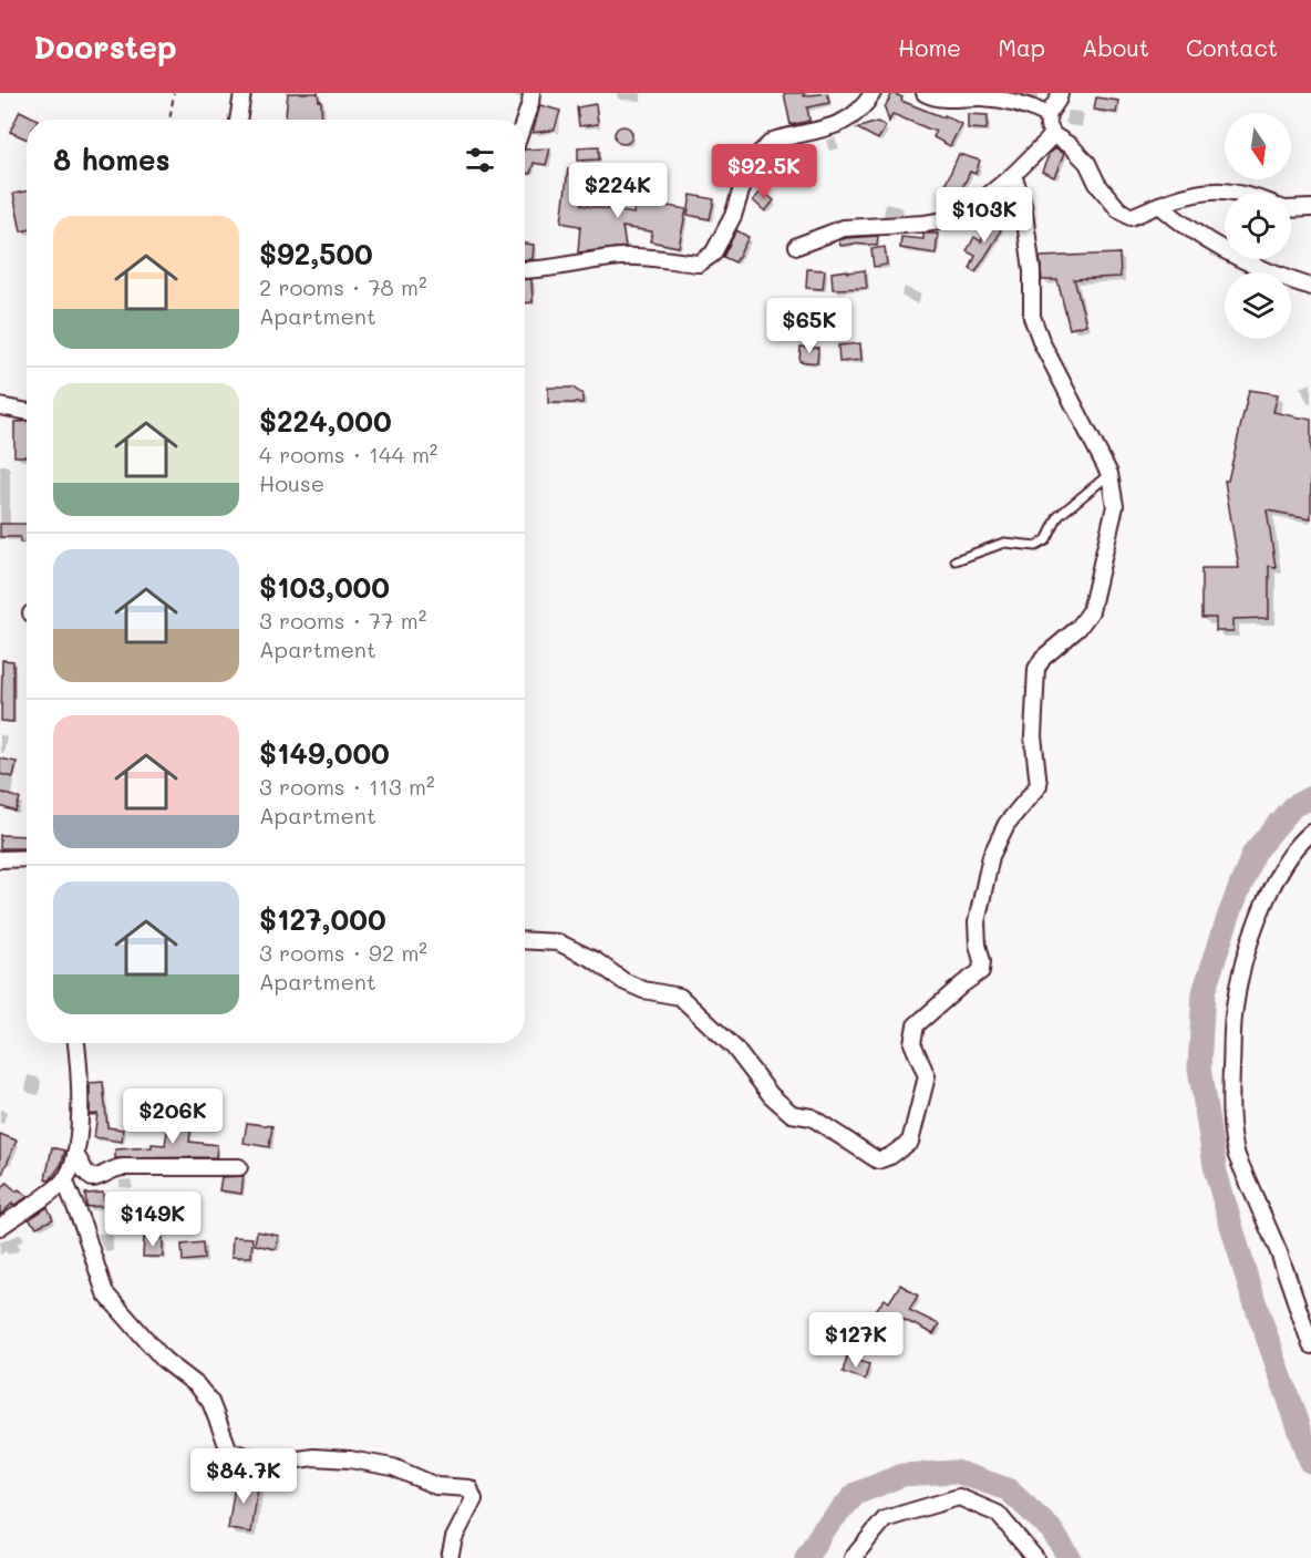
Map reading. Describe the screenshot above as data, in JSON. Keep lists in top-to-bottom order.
{
  "north": "bottom",
  "page": {
    "header": "Doorstep",
    "nav": [
      "Home",
      "Map",
      "About",
      "Contact"
    ],
    "heading": "8 homes",
    "price": [
      "$92.5K",
      "$224K",
      "$103K",
      "$65K",
      "$206K",
      "$149K",
      "$127K",
      "$84.7K"
    ],
    "list": [
      {
        "name": "$92,500",
        "note": "2 rooms · 78 m² · Apartment"
      },
      {
        "name": "$224,000",
        "note": "4 rooms · 144 m² · House"
      },
      {
        "name": "$103,000",
        "note": "3 rooms · 77 m² · Apartment"
      },
      {
        "name": "$149,000",
        "note": "3 rooms · 113 m² · Apartment"
      },
      {
        "name": "$127,000",
        "note": "3 rooms · 92 m² · Apartment"
      }
    ]
  }
}
